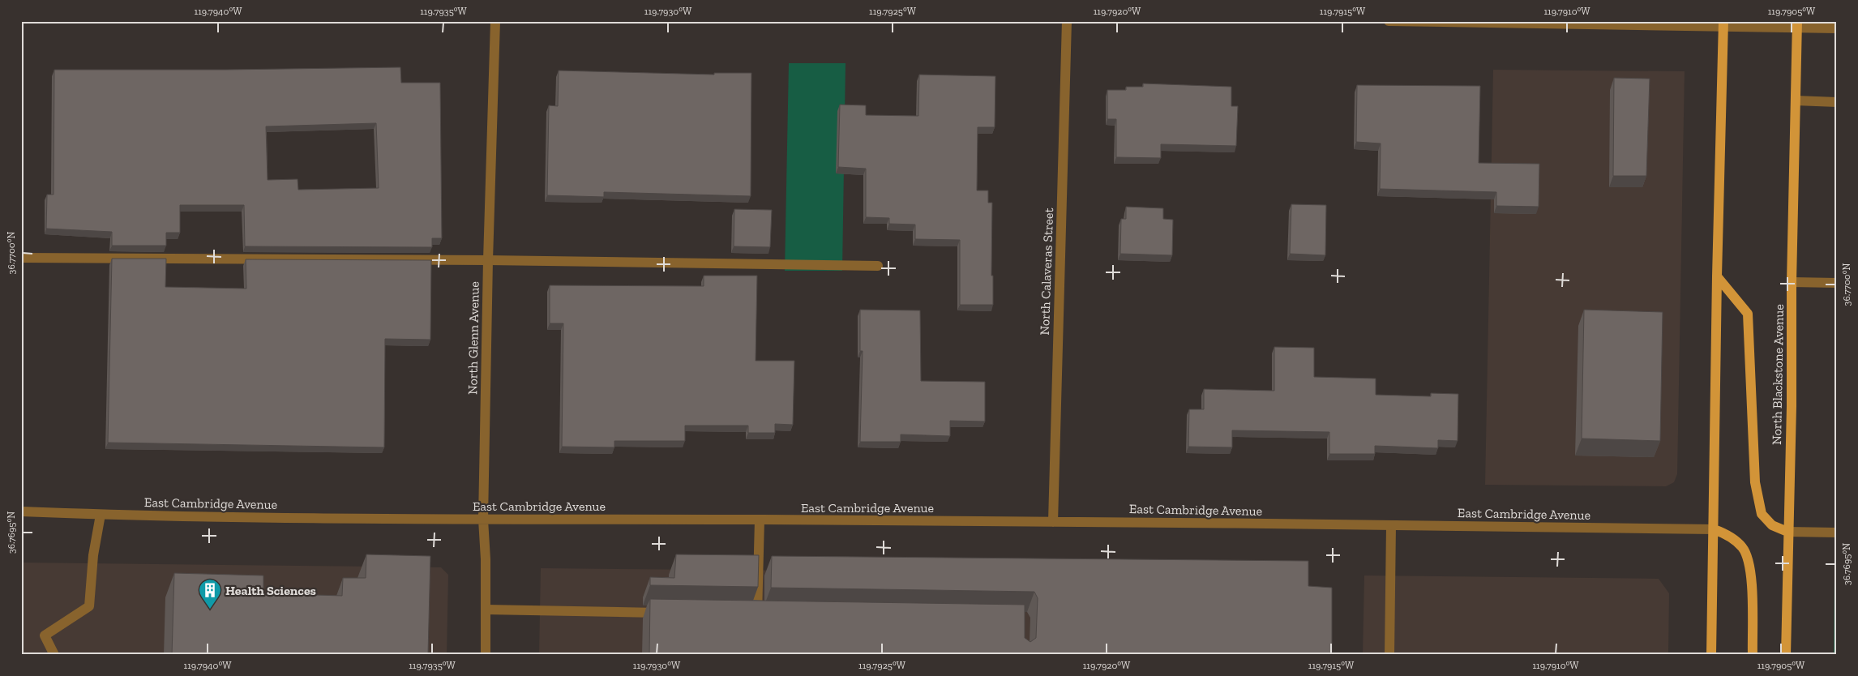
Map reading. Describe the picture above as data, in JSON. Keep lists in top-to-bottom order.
{
  "streets": {
    "main road": ["North Blackstone Avenue"],
    "street": ["North Calaveras Street", "North Glenn Avenue", "East Cambridge Avenue"]
  },
  "crossings": [
    ["North Calaveras Street", "East Cambridge Avenue"],
    ["North Glenn Avenue", "East Cambridge Avenue"]
  ],
  "places": {
    "building": ["Health Sciences"]
  },
  "coordinates": [
    "119.7940°W",
    "119.7935°W",
    "119.7930°W",
    "119.7925°W",
    "119.7920°W",
    "119.7915°W",
    "119.7910°W",
    "119.7905°W",
    "36.7700°N",
    "36.7695°N"
  ]
}
